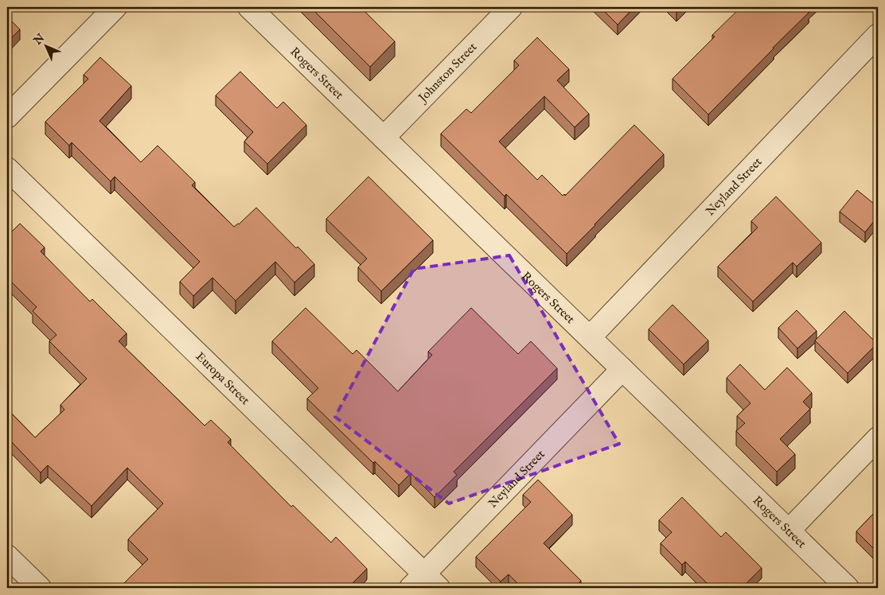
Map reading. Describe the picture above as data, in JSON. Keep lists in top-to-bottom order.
{
  "streets": {
    "street": [
      "Johnston Street",
      "Rogers Street",
      "Neyland Street",
      "Europa Street"
    ]
  },
  "crossings": [
    ["Johnston Street", "Rogers Street"],
    ["Rogers Street", "Neyland Street"],
    ["Neyland Street", "Europa Street"]
  ],
  "north": "top left"
}
